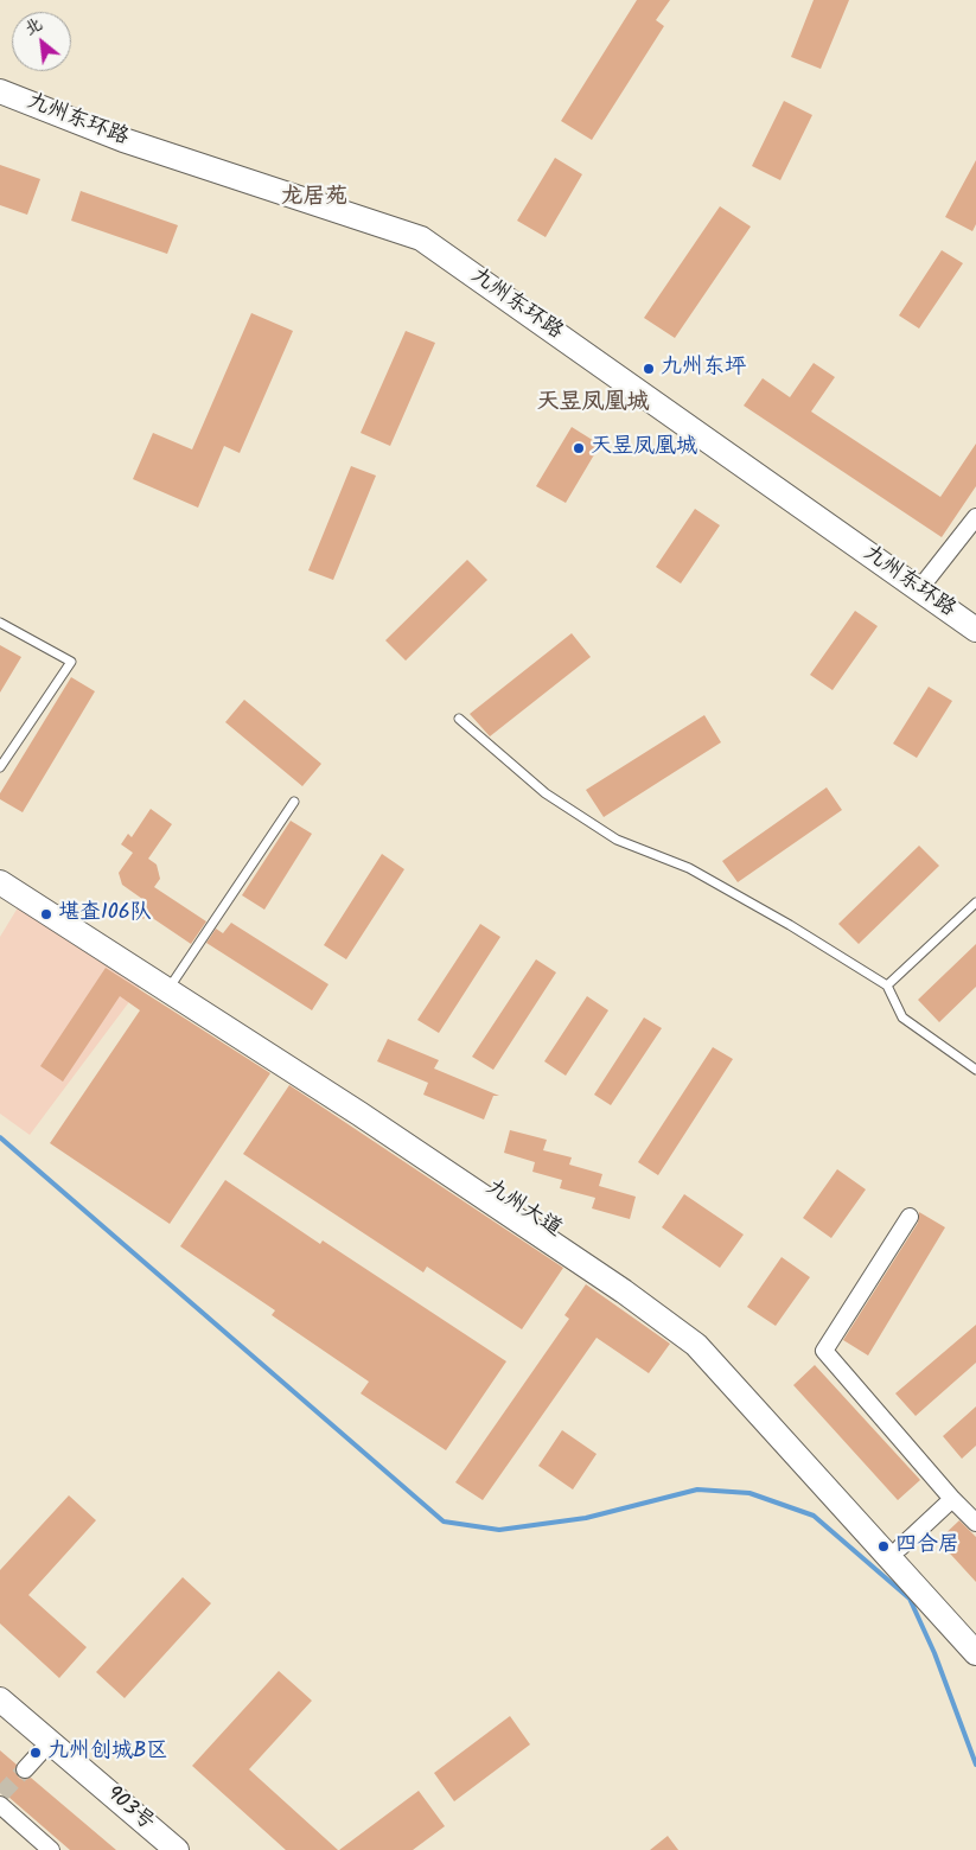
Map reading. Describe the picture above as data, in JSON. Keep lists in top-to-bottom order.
{
  "streets": {
    "main road": ["九州东环路", "九州大道", "903号"]
  },
  "districts": ["龙居苑", "天昱凤凰城"],
  "places": [
    "九州东坪",
    "天昱凤凰城",
    "堪查106队",
    "四合居",
    "九州创城B区"
  ],
  "north": "top left"
}
